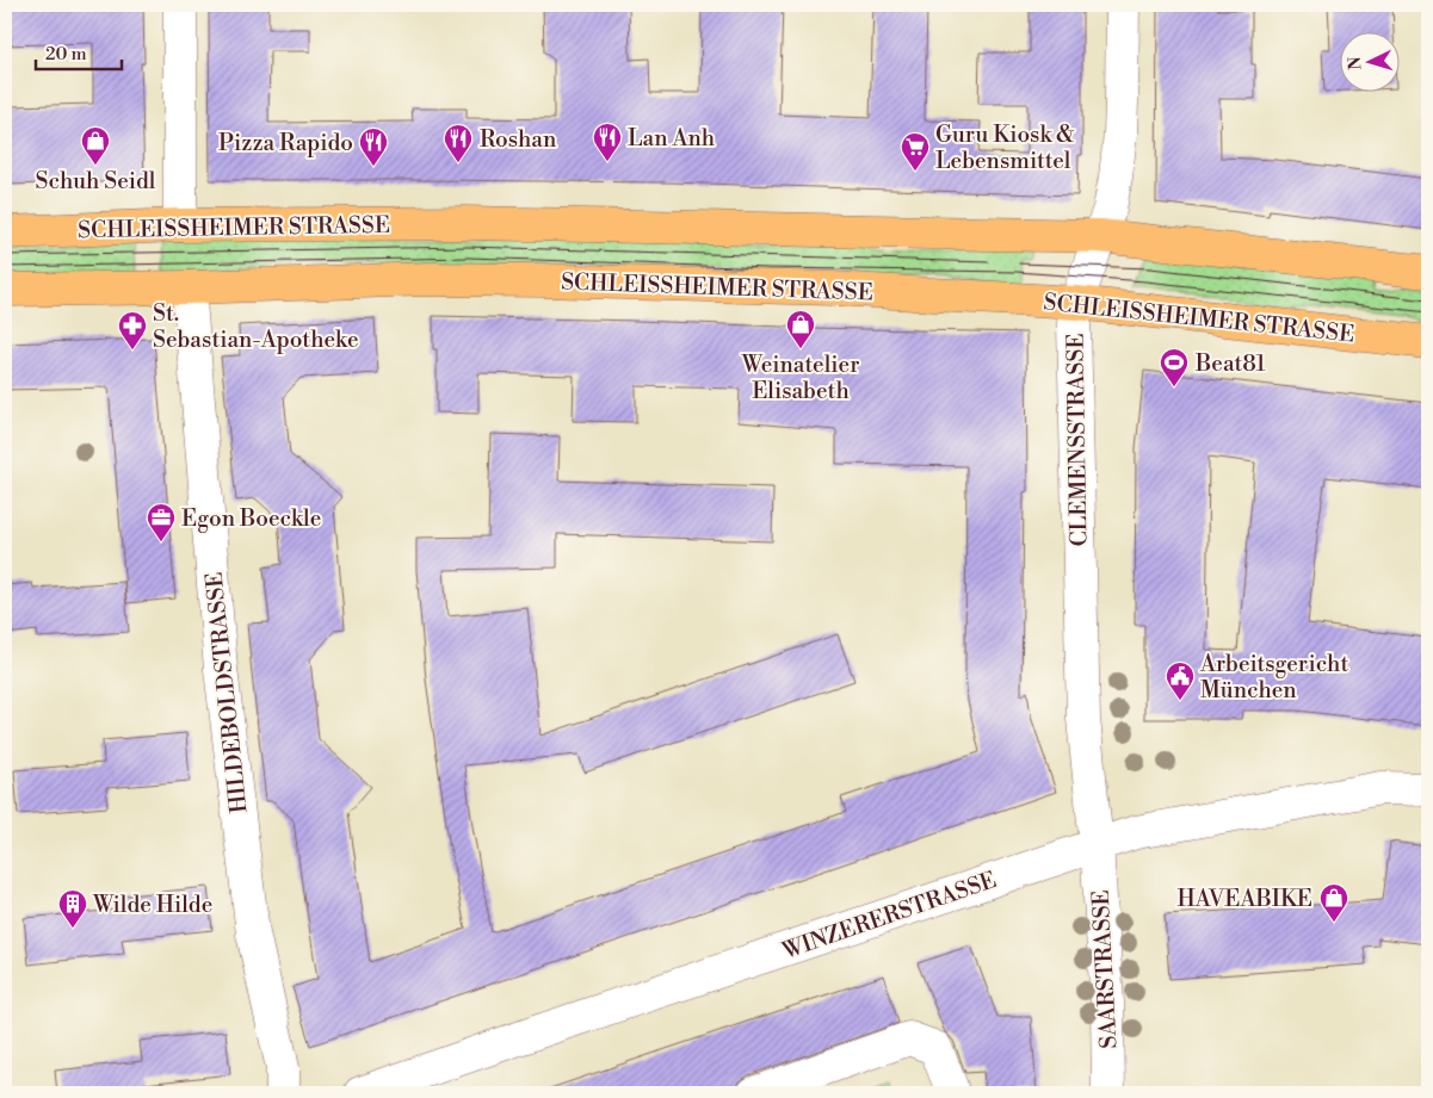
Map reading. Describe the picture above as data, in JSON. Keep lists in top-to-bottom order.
{
  "streets": {
    "main road": ["SCHLEISSHEIMER STRASSE"],
    "street": [
      "CLEMENSSTRASSE",
      "HILDEBOLDSTRASSE",
      "WINZERERSTRASSE",
      "SAARSTRASSE"
    ]
  },
  "crossings": [
    ["SCHLEISSHEIMER STRASSE", "CLEMENSSTRASSE"],
    ["SCHLEISSHEIMER STRASSE", "HILDEBOLDSTRASSE"],
    ["CLEMENSSTRASSE", "WINZERERSTRASSE"],
    ["CLEMENSSTRASSE", "SAARSTRASSE"],
    ["WINZERERSTRASSE", "SAARSTRASSE"]
  ],
  "places": {
    "restaurant": ["Lan Anh", "Roshan", "Pizza Rapido"],
    "shop": ["Schuh Seidl", "Weinatelier Elisabeth", "HAVEABIKE"],
    "supermarket": ["Guru Kiosk & Lebensmittel"],
    "pharmacy": ["St. Sebastian-Apotheke"],
    "sports": ["Beat81"],
    "office": ["Egon Boeckle"],
    "public building": ["Arbeitsgericht München"],
    "building": ["Wilde Hilde"]
  },
  "scale_bar": "20 m",
  "north": "left"
}
